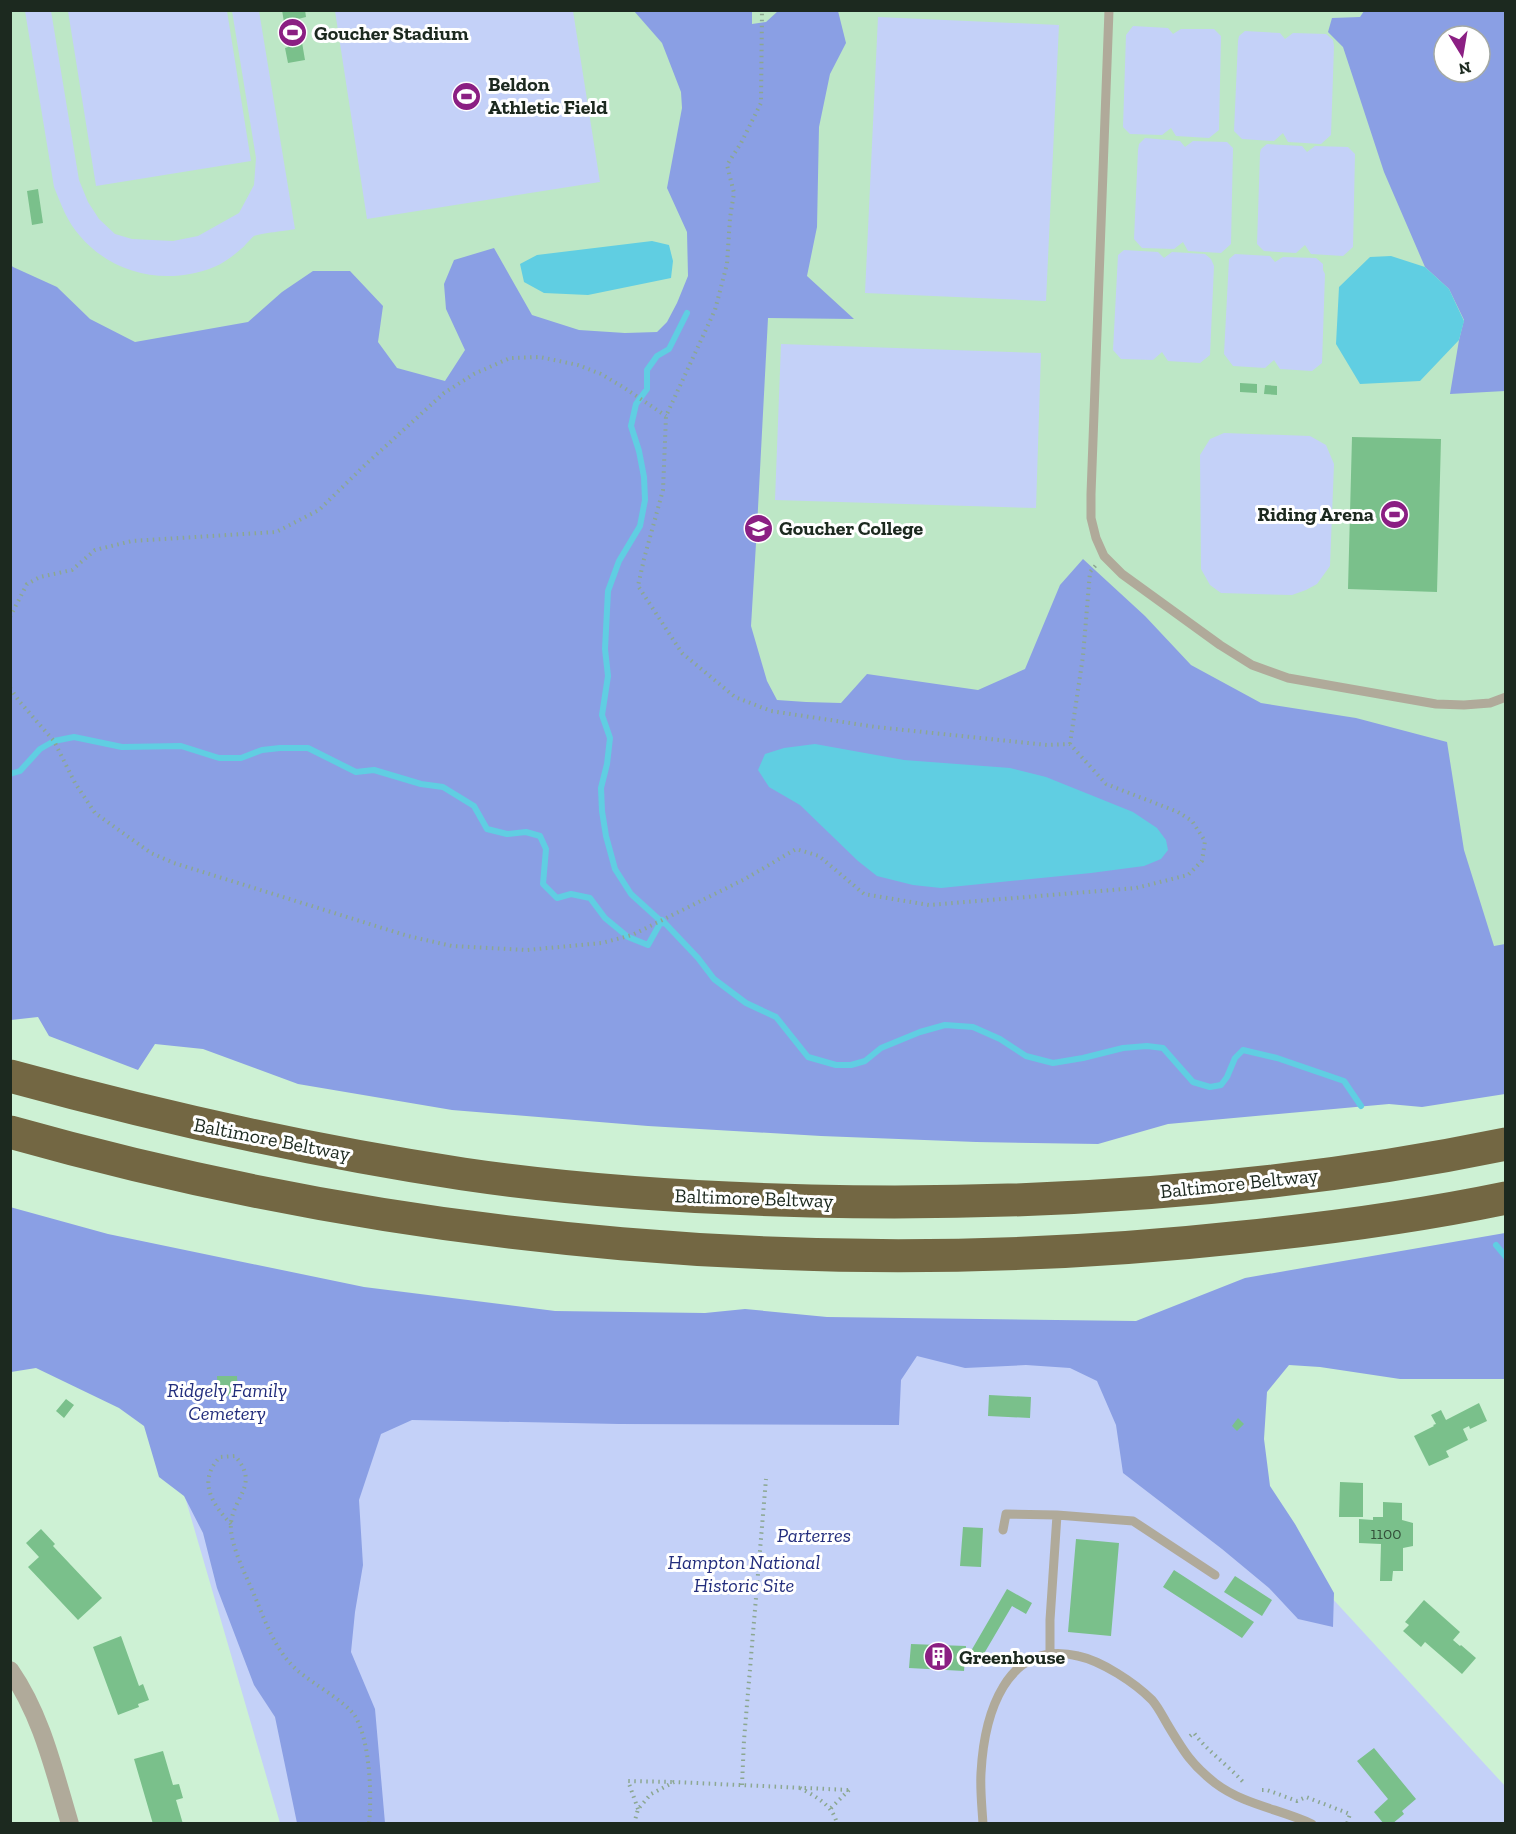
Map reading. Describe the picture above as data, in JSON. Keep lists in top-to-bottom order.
{
  "streets": {
    "highway": ["Baltimore Beltway"]
  },
  "parks": ["Ridgely Family Cemetery", "Parterres", "Hampton National Historic Site"],
  "places": {
    "sports": ["Goucher Stadium", "Beldon Athletic Field", "Riding Arena"],
    "school or university": ["Goucher College"],
    "building": ["Greenhouse"]
  },
  "house_numbers": ["1100"],
  "north": "bottom"
}
